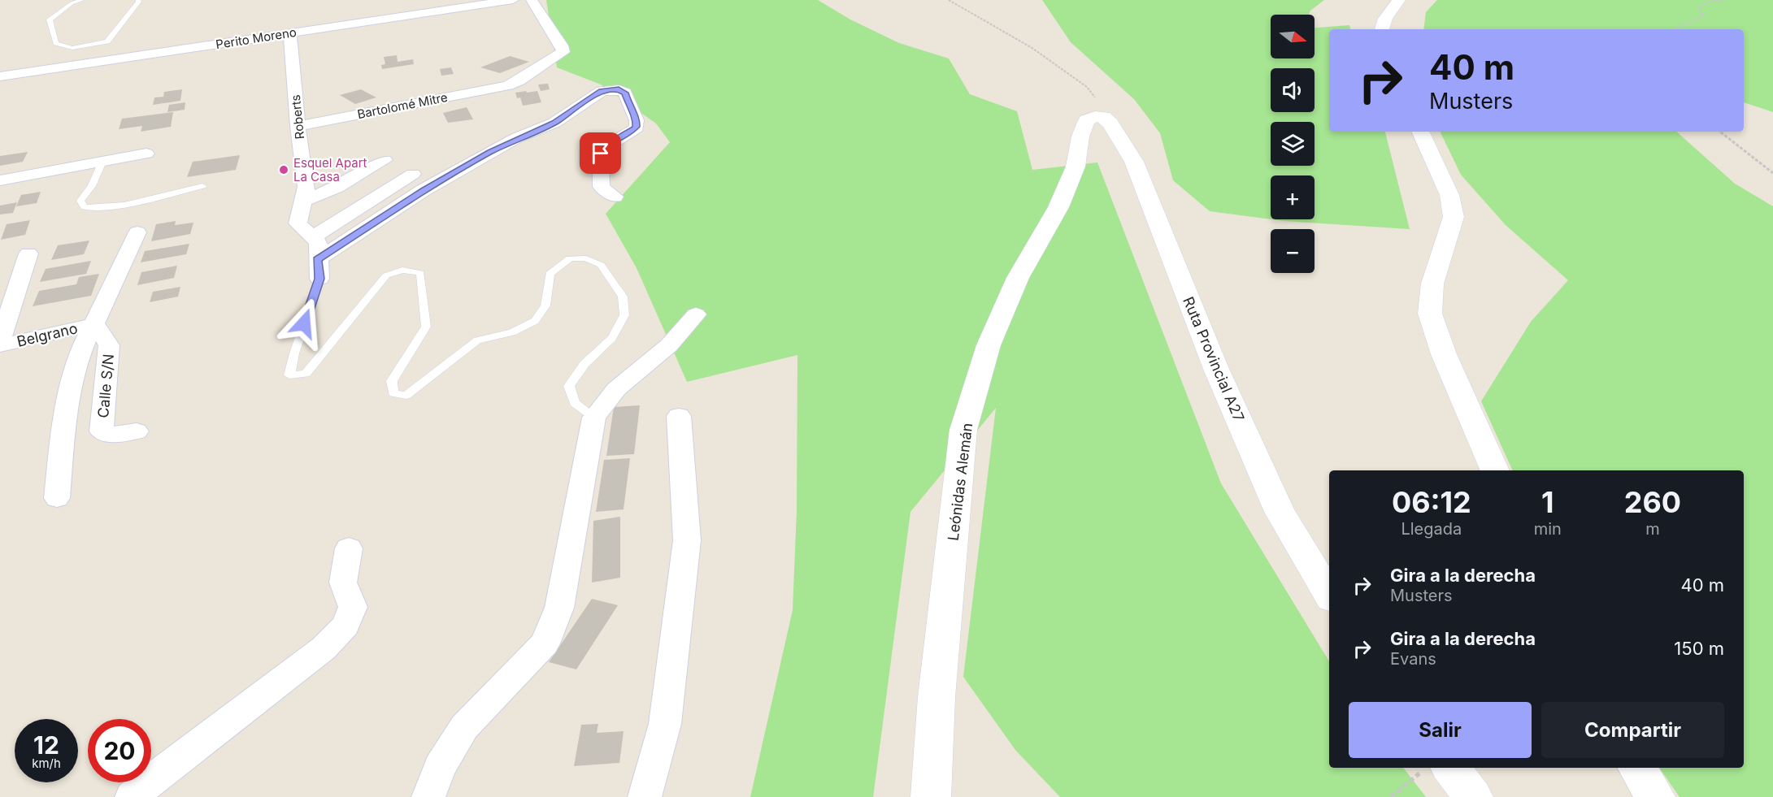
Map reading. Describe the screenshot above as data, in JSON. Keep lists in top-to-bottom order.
{
  "streets": {
    "street": [
      "Perito Moreno",
      "Bartolomé Mitre",
      "Roberts",
      "Belgrano",
      "Ruta Provincial A27",
      "Calle S/N",
      "Leónidas Alemán"
    ]
  },
  "crossings": [
    ["Perito Moreno", "Roberts"],
    ["Bartolomé Mitre", "Roberts"],
    ["Belgrano", "Calle S/N"],
    ["Ruta Provincial A27", "Leónidas Alemán"]
  ],
  "places": ["Esquel Apart La Casa"],
  "north": "right",
  "page": {
    "map_buttons": ["+", "−"],
    "turn": ["40 m", "Musters"],
    "eta": [
      "06:12",
      "Llegada",
      "1",
      "min",
      "260",
      "m"
    ],
    "list": [
      {
        "name": "Gira a la derecha",
        "note": "Musters",
        "value": "40 m"
      },
      {
        "name": "Gira a la derecha",
        "note": "Evans",
        "value": "150 m"
      }
    ],
    "buttons": ["Salir", "Compartir"],
    "speed": "12 km/h",
    "limit": "20"
  }
}
